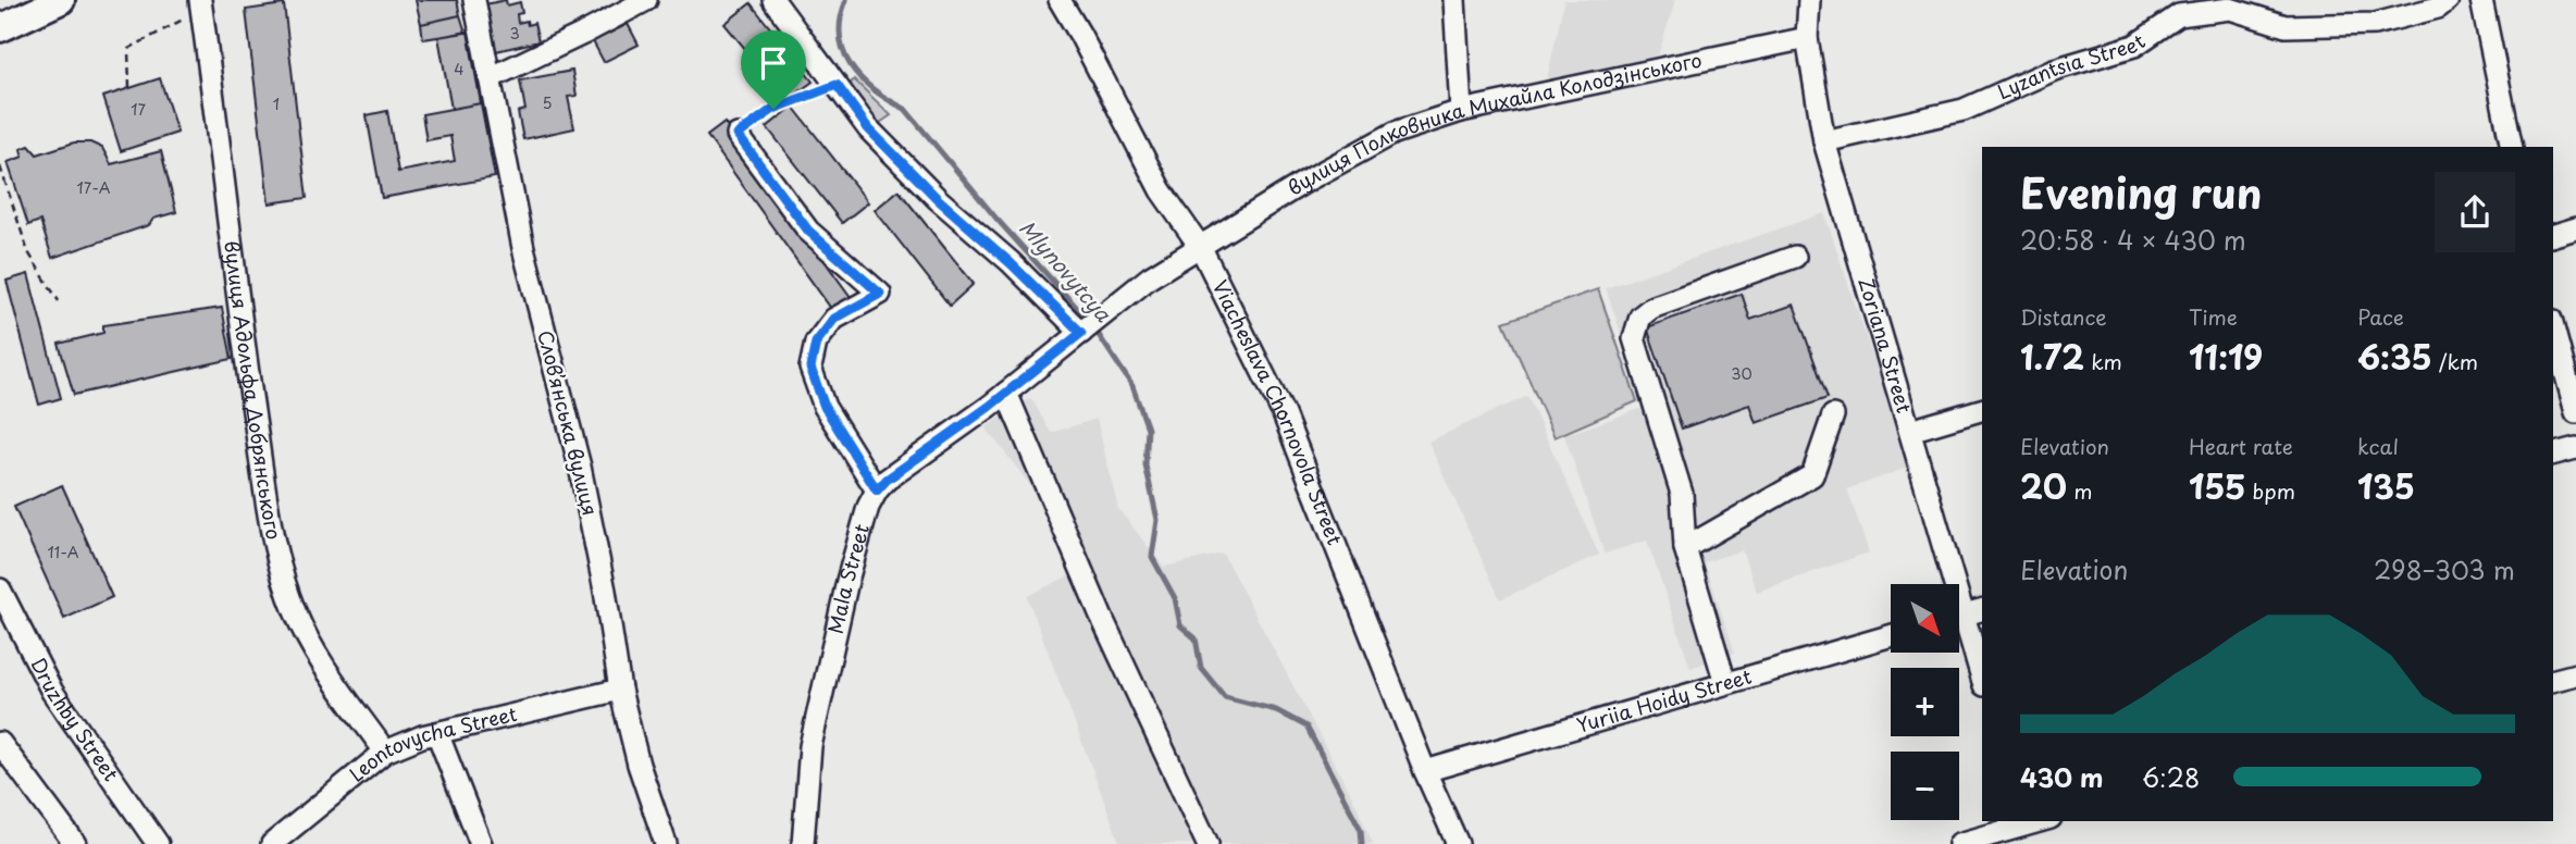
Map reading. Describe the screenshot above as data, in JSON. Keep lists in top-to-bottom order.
{
  "streets": {
    "street": [
      "Lyzantsia Street",
      "вулиця Полковника Михайла Колодзінського",
      "Zoriana Street",
      "вулиця Адольфа Добрянського",
      "Viacheslava Chornovola Street",
      "Словʼянська вулиця",
      "Mala Street",
      "Yuriia Hoidy Street",
      "Druzhby Street",
      "Leontovycha Street"
    ]
  },
  "crossings": [
    ["Lyzantsia Street", "Zoriana Street"],
    ["вулиця Полковника Михайла Колодзінського", "Zoriana Street"],
    ["вулиця Полковника Михайла Колодзінського", "Viacheslava Chornovola Street"],
    ["вулиця Полковника Михайла Колодзінського", "Mala Street"],
    ["вулиця Адольфа Добрянського", "Leontovycha Street"],
    ["Viacheslava Chornovola Street", "Mala Street"],
    ["Viacheslava Chornovola Street", "Yuriia Hoidy Street"],
    ["Словʼянська вулиця", "Leontovycha Street"]
  ],
  "water": ["Mlynovytcya"],
  "house_numbers": [
    "3",
    "4",
    "5",
    "1",
    "17",
    "17-А",
    "30",
    "11-А"
  ],
  "north": "bottom right",
  "page": {
    "heading": ["Evening run", "20:58 · 4 × 430 m"],
    "stats": [
      ["Distance", "1.72 km"],
      ["Time", "11:19"],
      ["Pace", "6:35 /km"],
      ["Elevation", "20 m"],
      ["Heart rate", "155 bpm"],
      ["kcal", "135"]
    ],
    "chart": ["Elevation", "298–303 m"],
    "map_buttons": ["+", "−"],
    "list": [
      {
        "name": "430 m",
        "note": "6:28"
      }
    ]
  }
}
